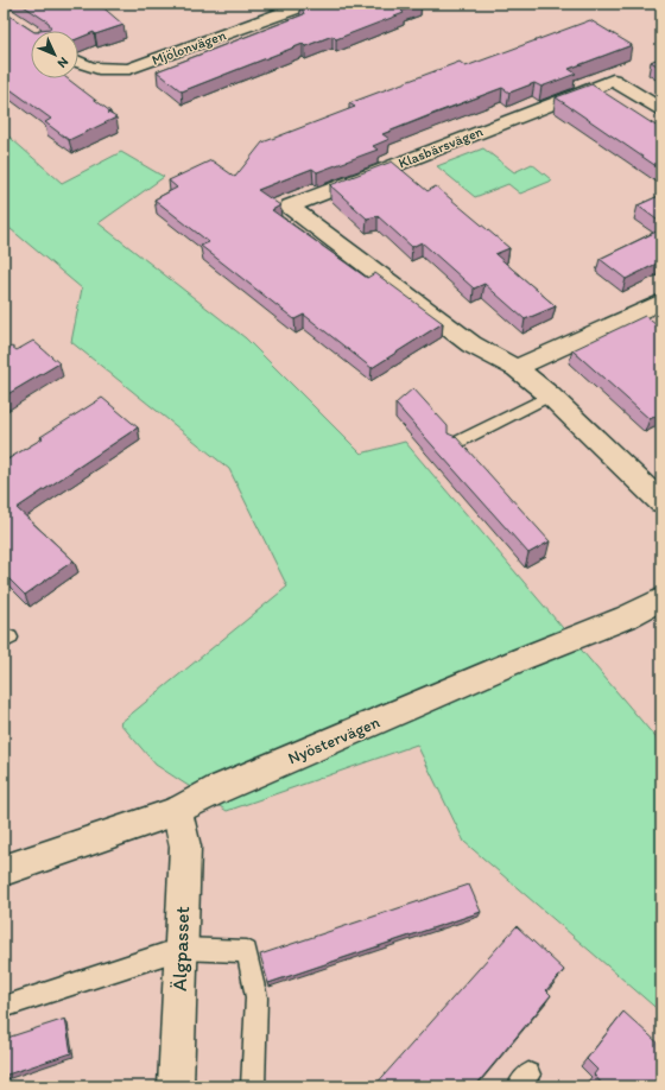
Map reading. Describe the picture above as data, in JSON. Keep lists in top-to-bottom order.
{
  "streets": {
    "street": [
      "Mjölonvägen",
      "Klasbärsvägen",
      "Nyöstervägen",
      "Älgpasset"
    ]
  },
  "crossings": [
    ["Nyöstervägen", "Älgpasset"]
  ],
  "north": "bottom right"
}
